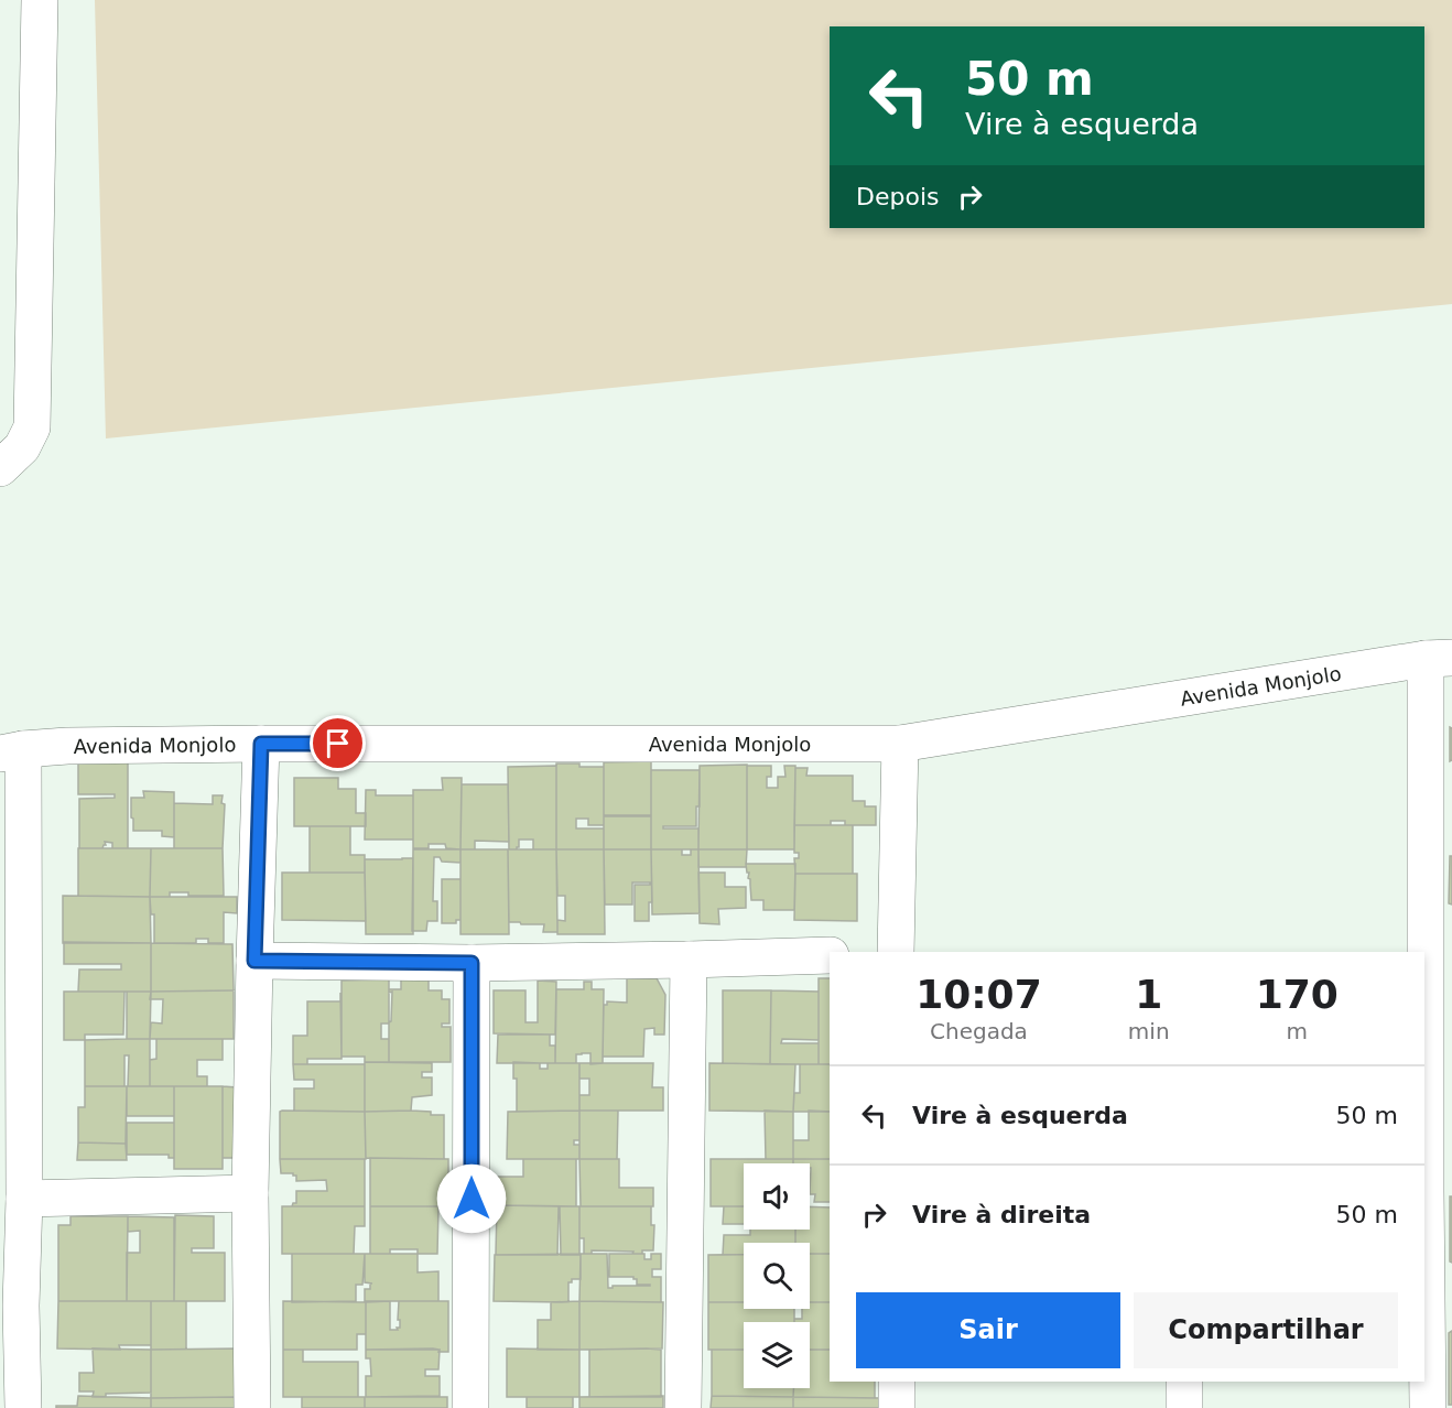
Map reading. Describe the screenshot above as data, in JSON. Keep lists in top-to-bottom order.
{
  "streets": {
    "street": ["Avenida Monjolo"]
  },
  "page": {
    "turn": ["50 m", "Vire à esquerda"],
    "then": "Depois",
    "eta": [
      "10:07",
      "Chegada",
      "1",
      "min",
      "170",
      "m"
    ],
    "list": [
      {
        "name": "Vire à esquerda",
        "value": "50 m"
      },
      {
        "name": "Vire à direita",
        "value": "50 m"
      }
    ],
    "buttons": ["Sair", "Compartilhar"]
  }
}
